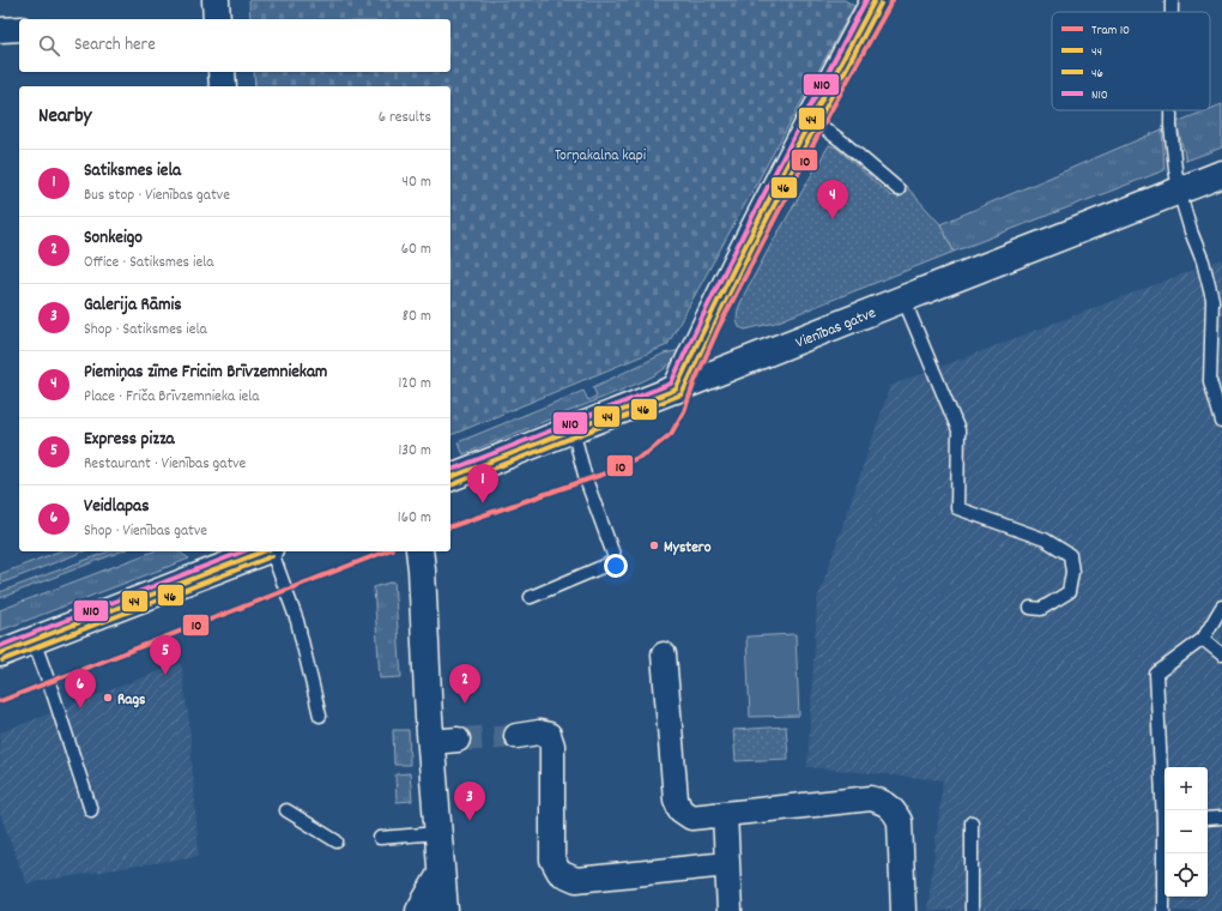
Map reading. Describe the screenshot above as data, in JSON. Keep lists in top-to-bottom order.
{
  "streets": {
    "main road": ["Vienības gatve"]
  },
  "parks": ["Torņakalna kapi"],
  "places": ["Mystero", "Rags"],
  "lines": [
    "tram line 10",
    "transit line 44",
    "transit line N10",
    "transit line 46"
  ],
  "legend": [
    "Tram 10",
    "44",
    "46",
    "N10"
  ],
  "page": {
    "search": "Search here",
    "heading": ["Nearby", "6 results"],
    "list": [
      {
        "mark": "1",
        "name": "Satiksmes iela",
        "note": "Bus stop · Vienības gatve",
        "value": "40 m"
      },
      {
        "mark": "2",
        "name": "Sonkeigo",
        "note": "Office · Satiksmes iela",
        "value": "60 m"
      },
      {
        "mark": "3",
        "name": "Galerija Rāmis",
        "note": "Shop · Satiksmes iela",
        "value": "80 m"
      },
      {
        "mark": "4",
        "name": "Piemiņas zīme Fricim Brīvzemniekam",
        "note": "Place · Friča Brīvzemnieka iela",
        "value": "120 m"
      },
      {
        "mark": "5",
        "name": "Express pizza",
        "note": "Restaurant · Vienības gatve",
        "value": "130 m"
      },
      {
        "mark": "6",
        "name": "Veidlapas",
        "note": "Shop · Vienības gatve",
        "value": "160 m"
      }
    ],
    "pins": [
      "4",
      "1",
      "5",
      "2",
      "6",
      "3"
    ],
    "map_buttons": ["+", "−"]
  }
}
